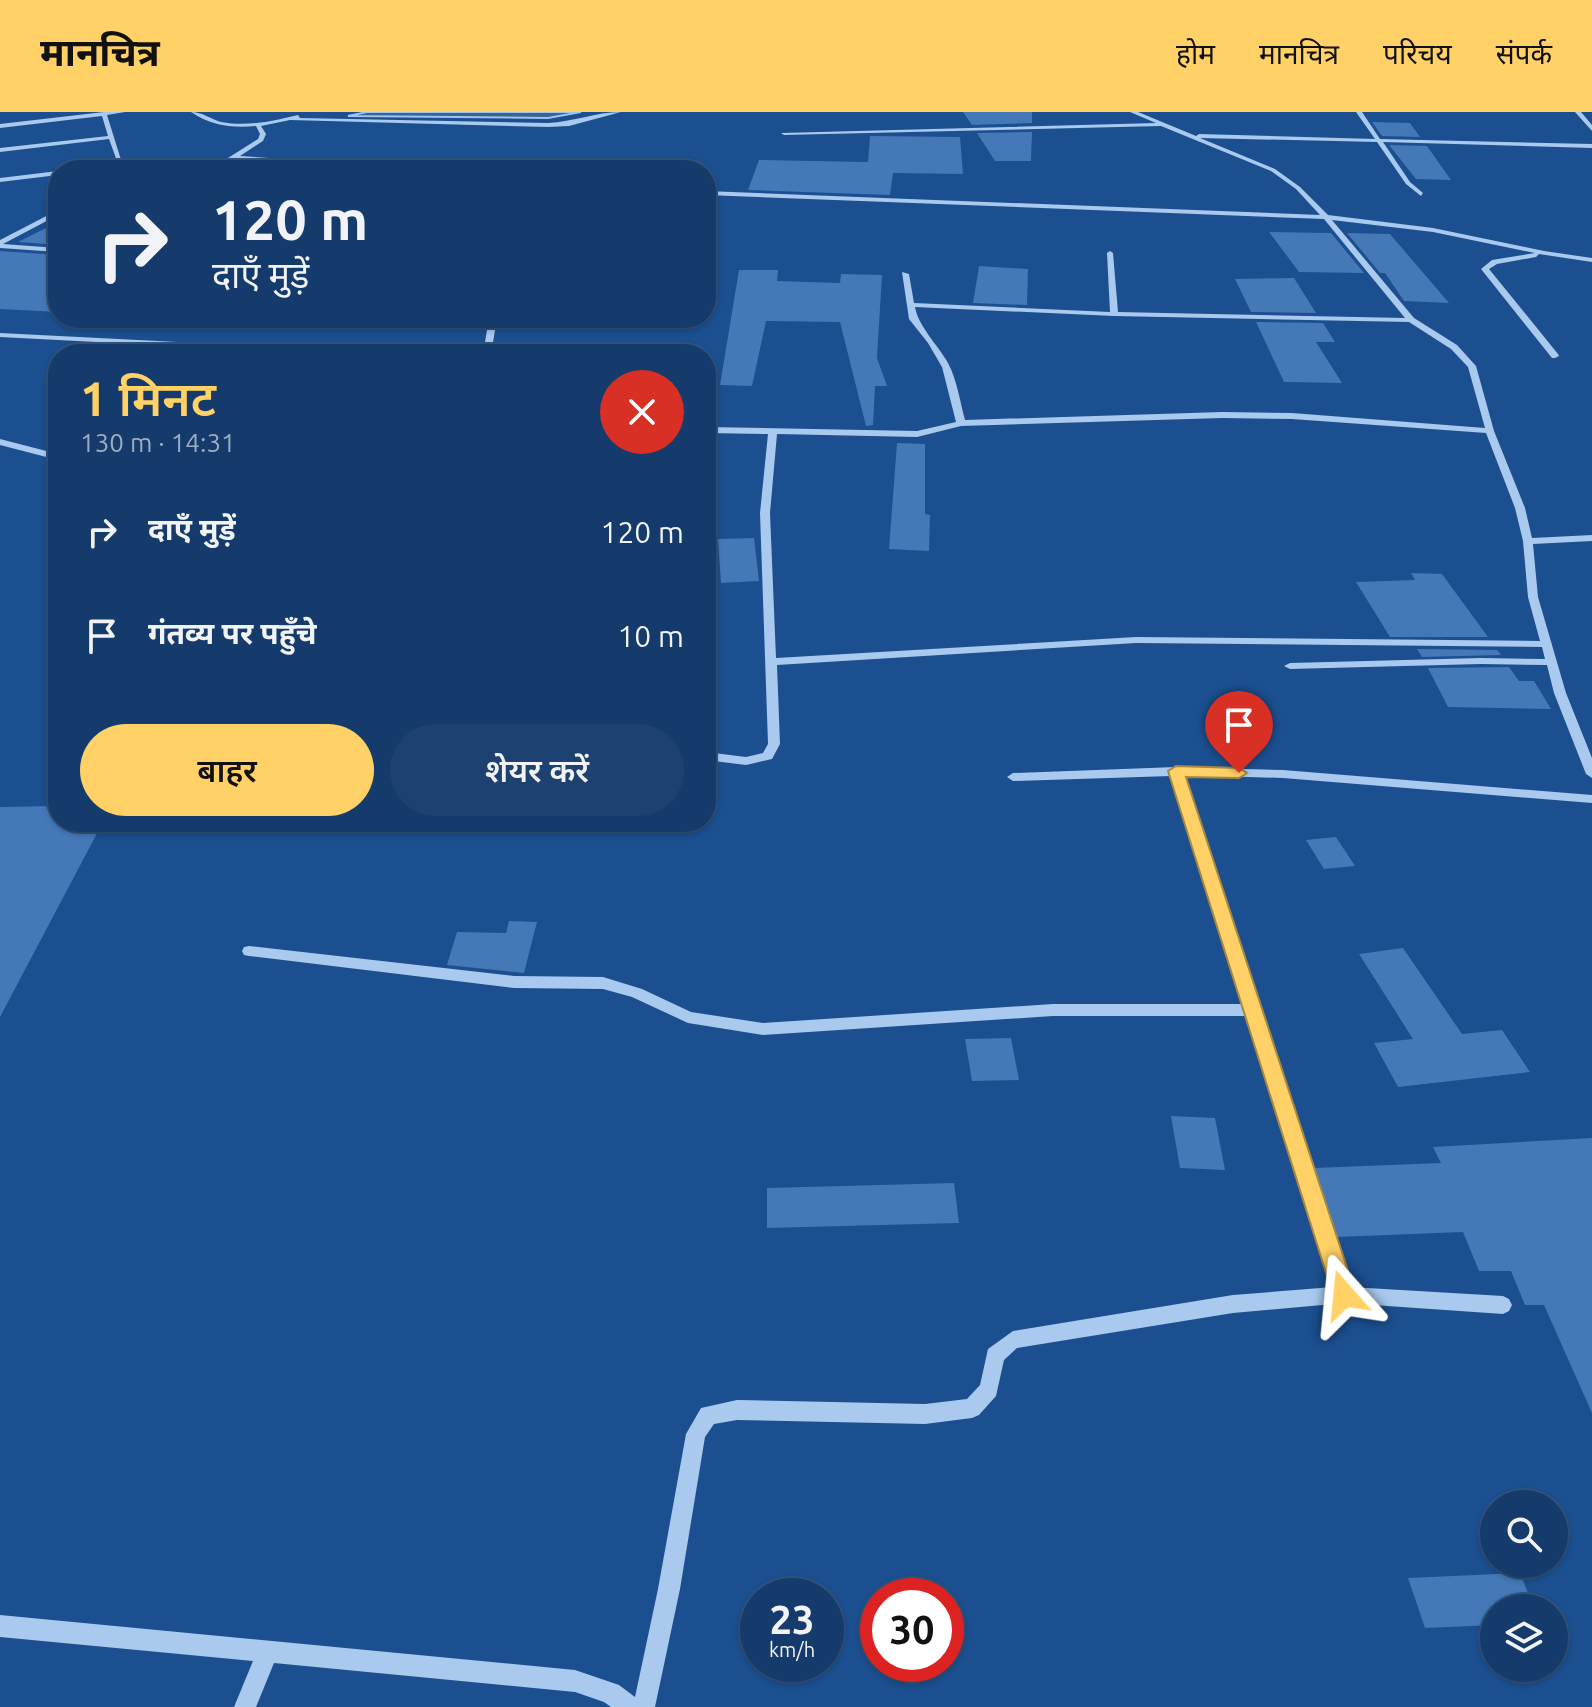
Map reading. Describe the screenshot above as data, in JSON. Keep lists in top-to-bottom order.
{
  "page": {
    "header": "मानचित्र",
    "nav": [
      "होम",
      "मानचित्र",
      "परिचय",
      "संपर्क"
    ],
    "turn": ["120 m", "दाएँ मुड़ें"],
    "heading": ["1 मिनट", "130 m · 14:31"],
    "list": [
      {
        "name": "दाएँ मुड़ें",
        "value": "120 m"
      },
      {
        "name": "गंतव्य पर पहुँचे",
        "value": "10 m"
      }
    ],
    "buttons": ["बाहर", "शेयर करें"],
    "speed": "23 km/h",
    "limit": "30"
  }
}
